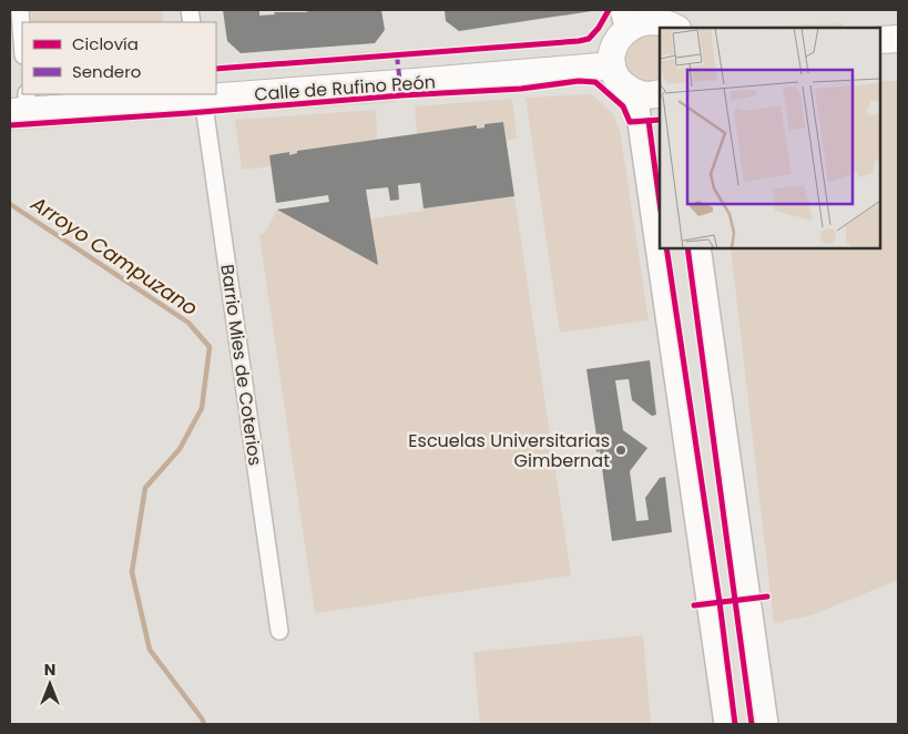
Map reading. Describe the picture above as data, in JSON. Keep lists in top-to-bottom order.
{
  "streets": {
    "main road": ["Calle de Rufino Peón"],
    "street": ["Barrio Mies de Coterios"]
  },
  "water": ["Arroyo Campuzano"],
  "places": ["Escuelas Universitarias Gimbernat"],
  "legend": ["Ciclovía", "Sendero"],
  "north": "top"
}
